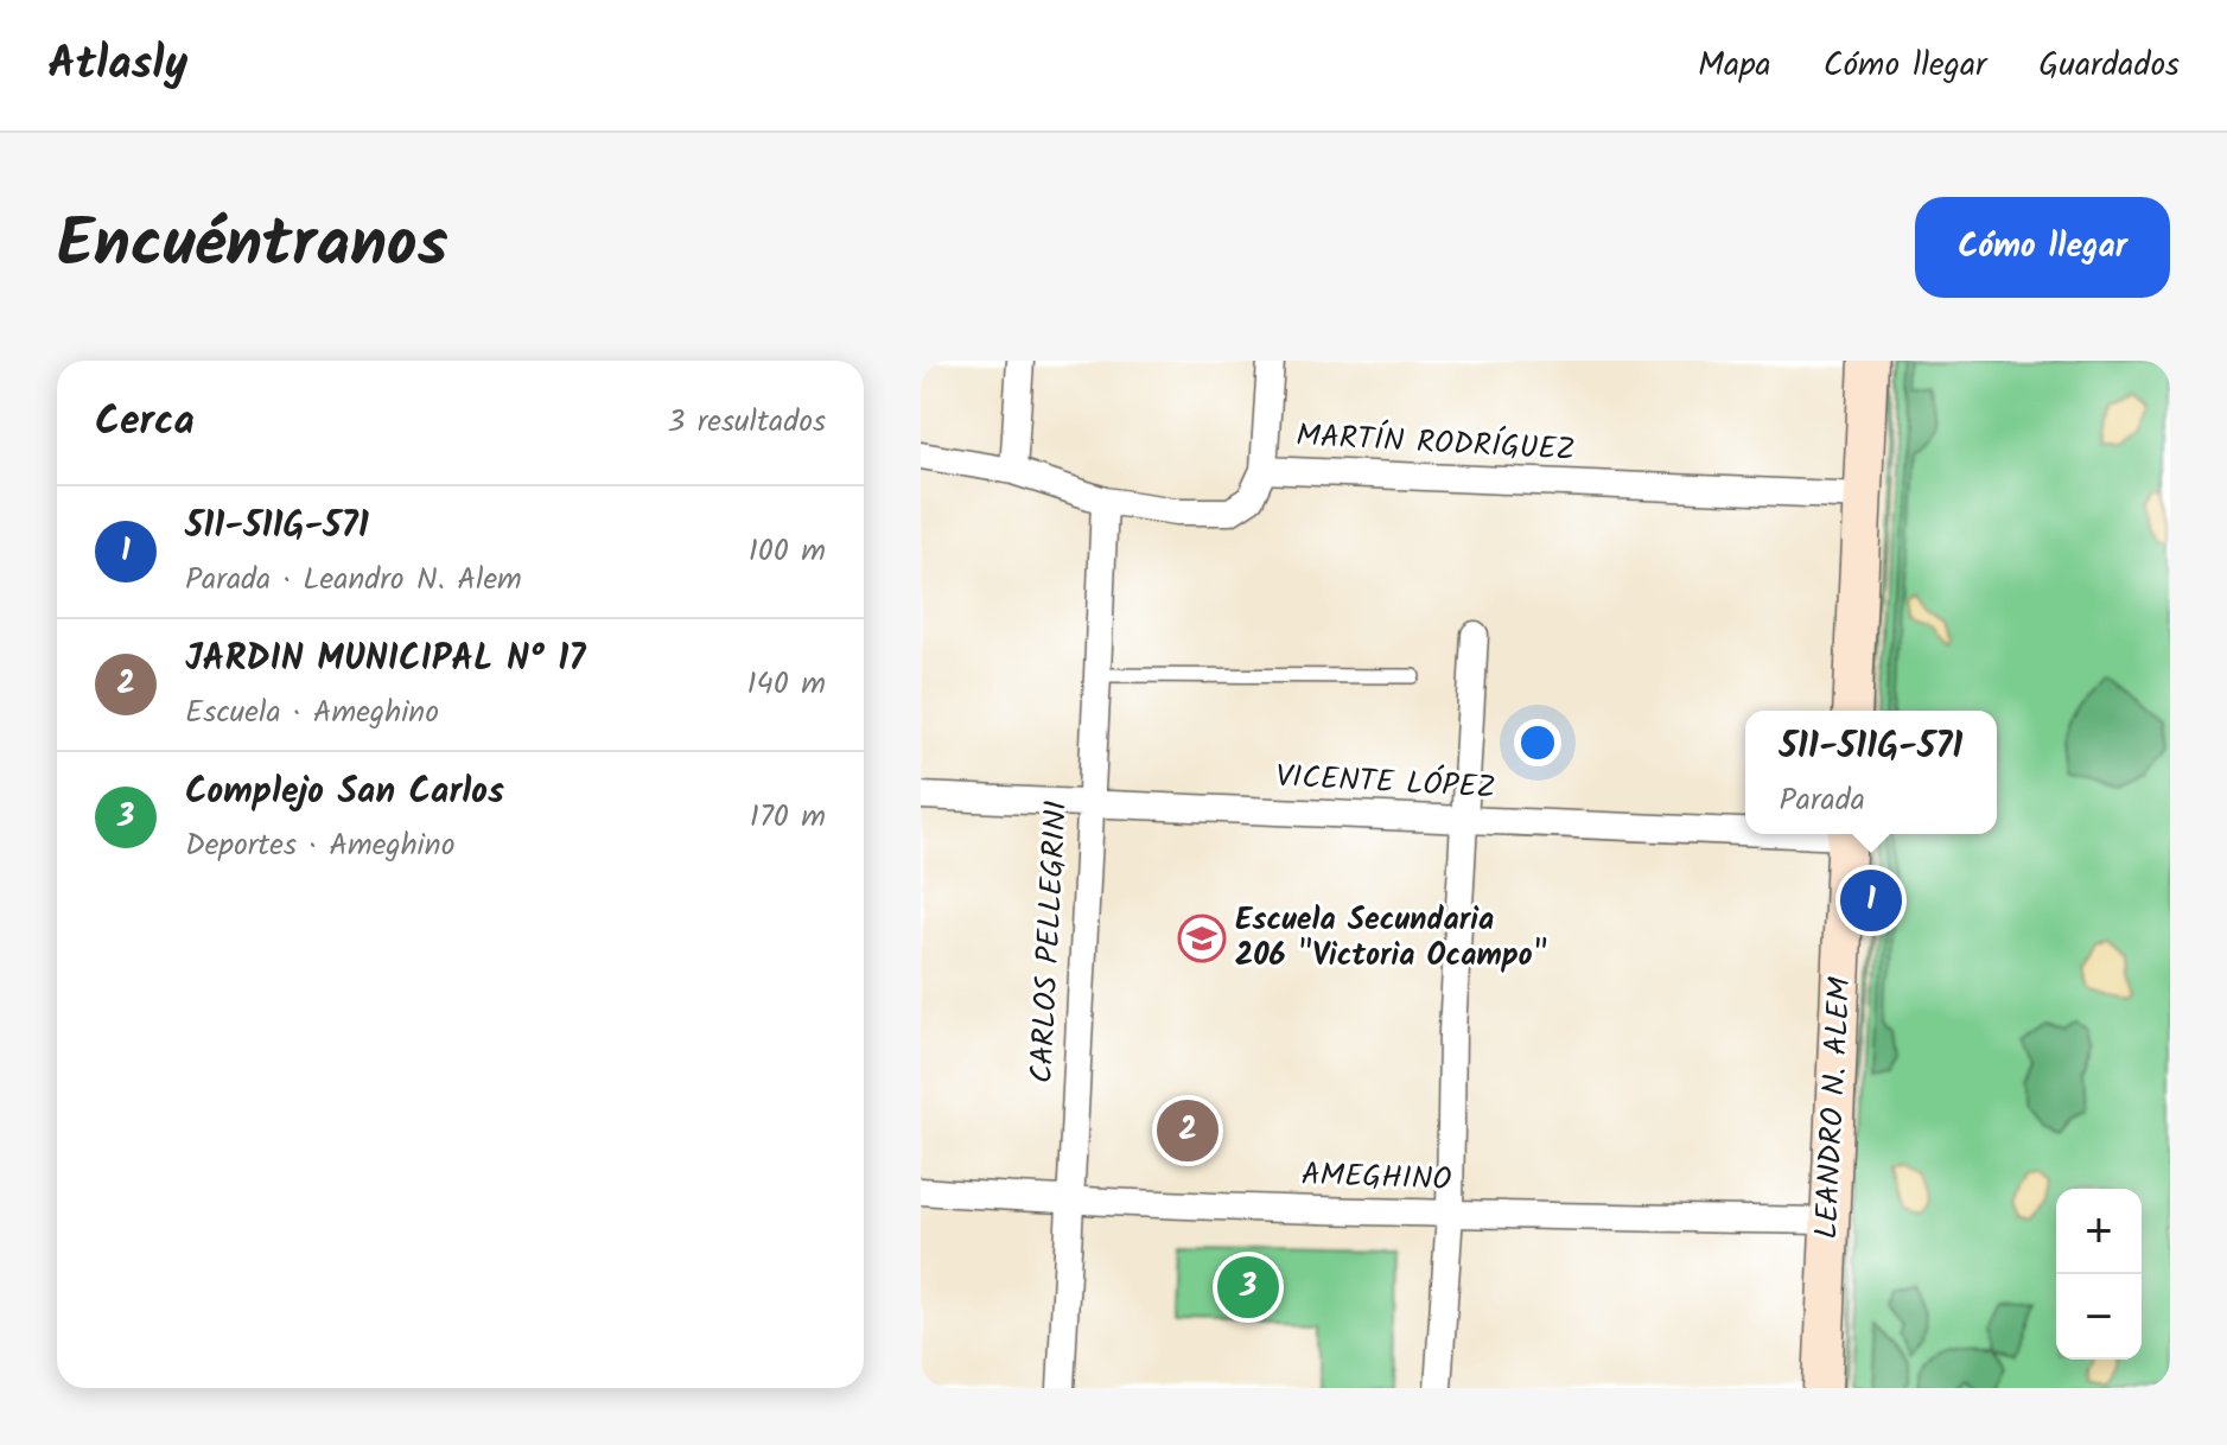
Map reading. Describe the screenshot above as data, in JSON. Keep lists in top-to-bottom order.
{
  "streets": {
    "main road": ["LEANDRO N. ALEM"],
    "street": [
      "MARTÍN RODRÍGUEZ",
      "VICENTE LÓPEZ",
      "CARLOS PELLEGRINI",
      "AMEGHINO"
    ]
  },
  "crossings": [
    ["MARTÍN RODRÍGUEZ", "CARLOS PELLEGRINI"],
    ["VICENTE LÓPEZ", "CARLOS PELLEGRINI"],
    ["CARLOS PELLEGRINI", "AMEGHINO"],
    ["LEANDRO N. ALEM", "AMEGHINO"]
  ],
  "places": {
    "school or university": ["Escuela Secundaria 206 \"Victoria Ocampo\""]
  },
  "page": {
    "header": "Atlasly",
    "nav": ["Mapa", "Cómo llegar", "Guardados"],
    "title": "Encuéntranos",
    "buttons": "Cómo llegar",
    "heading": ["Cerca", "3 resultados"],
    "list": [
      {
        "mark": "1",
        "name": "511-511G-571",
        "note": "Parada · Leandro N. Alem",
        "value": "100 m"
      },
      {
        "mark": "2",
        "name": "JARDIN MUNICIPAL N° 17",
        "note": "Escuela · Ameghino",
        "value": "140 m"
      },
      {
        "mark": "3",
        "name": "Complejo San Carlos",
        "note": "Deportes · Ameghino",
        "value": "170 m"
      }
    ],
    "popup": ["511-511G-571", "Parada"],
    "pins": ["1", "2", "3"],
    "map_buttons": ["+", "−"]
  }
}
